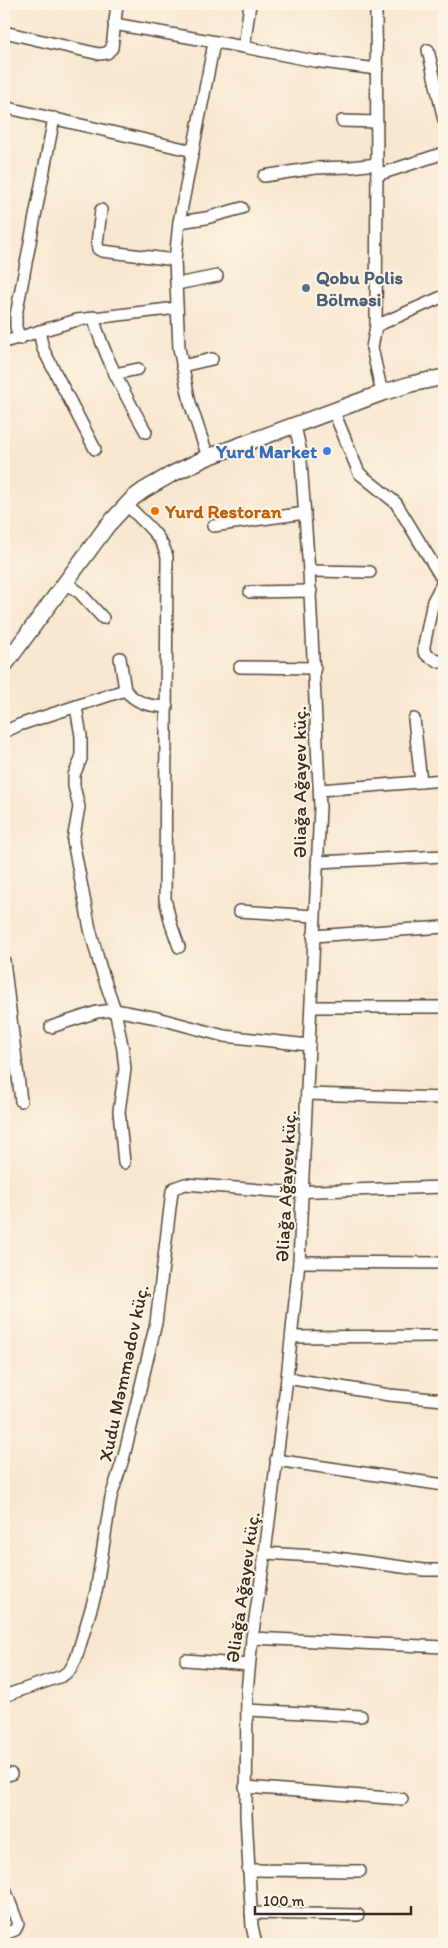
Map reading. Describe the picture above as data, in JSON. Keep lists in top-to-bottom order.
{
  "streets": {
    "street": ["Əliağa Ağayev küç.", "Xudu Məmmədov küç."]
  },
  "crossings": [
    ["Əliağa Ağayev küç.", "Xudu Məmmədov küç."]
  ],
  "places": ["Qobu Polis Bölməsi", "Yurd Market", "Yurd Restoran"],
  "scale_bar": "100 m"
}
